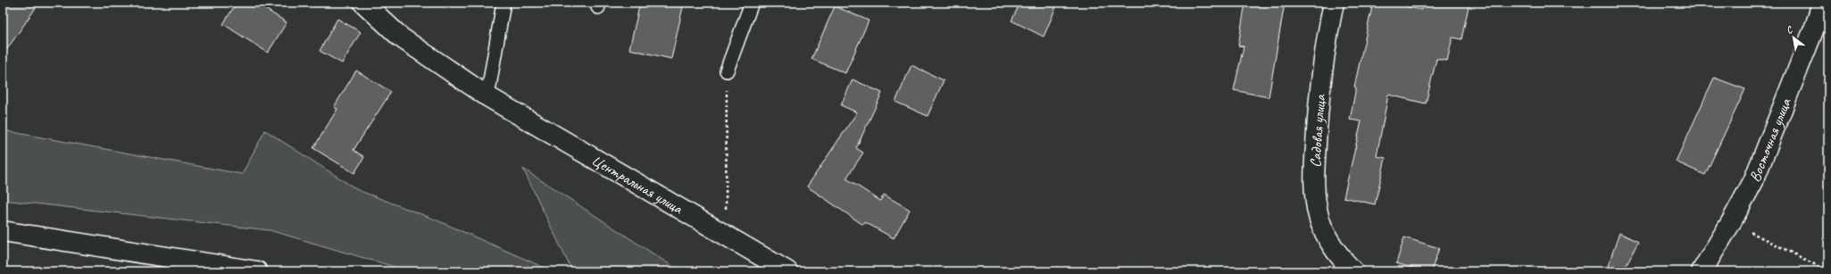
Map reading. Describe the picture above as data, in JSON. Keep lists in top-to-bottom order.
{
  "streets": {
    "street": ["Садовая улица", "Восточная улица", "Центральная улица"]
  },
  "north": "top left"
}
